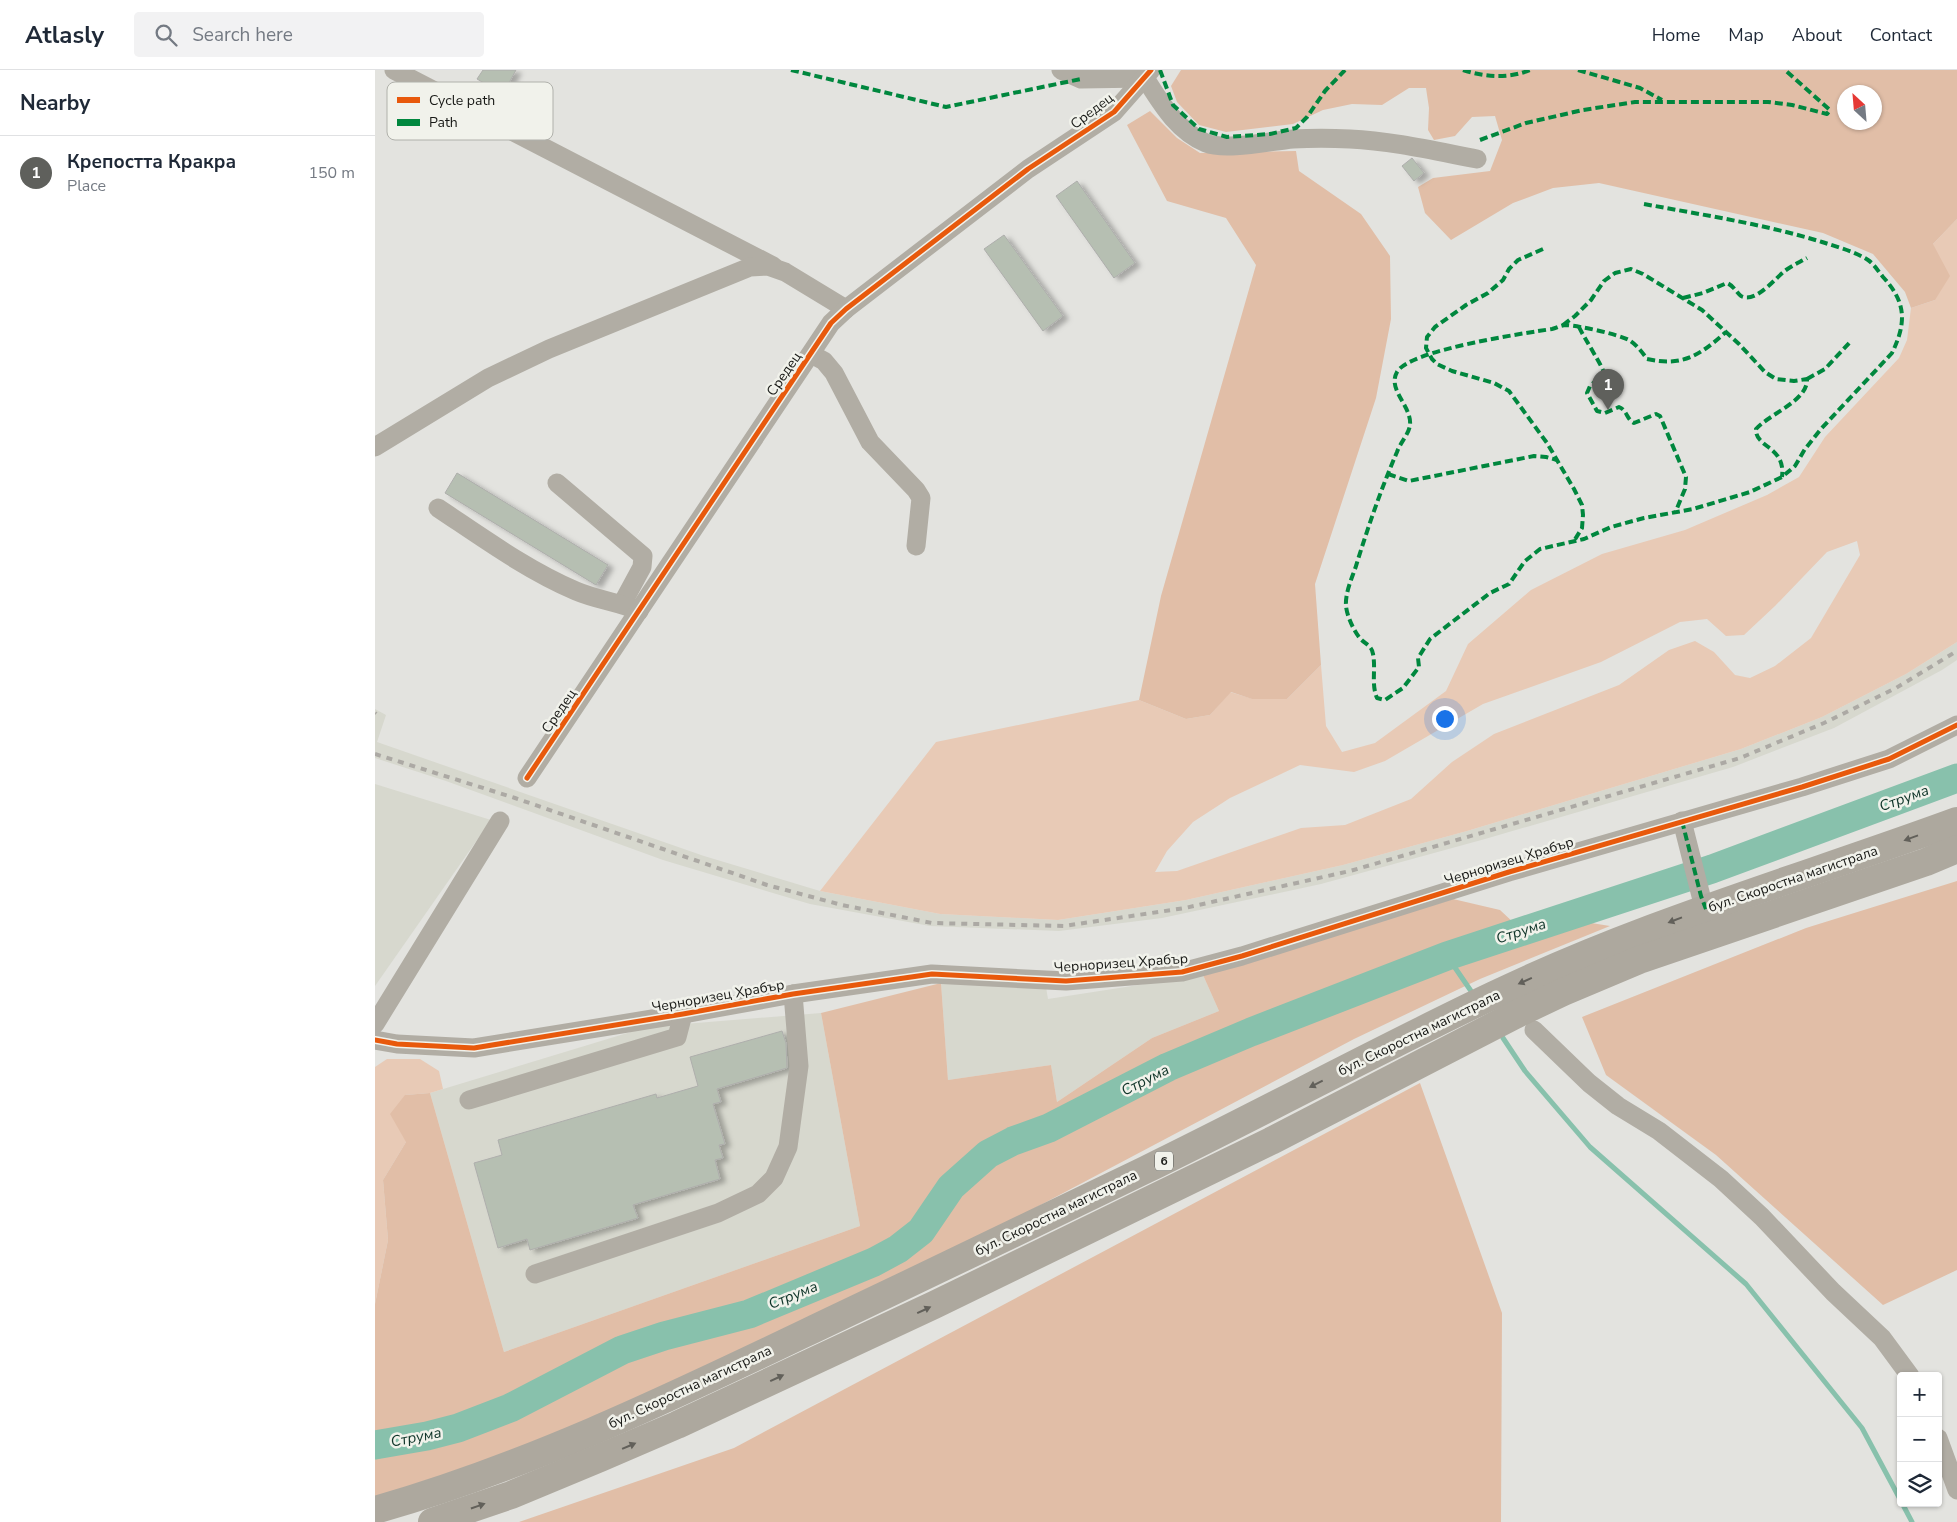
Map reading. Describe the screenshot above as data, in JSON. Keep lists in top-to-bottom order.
{
  "streets": {
    "highway": ["бул. Скоростна магистрала", "6"],
    "street": ["Средец", "Черноризец Храбър"]
  },
  "water": ["Струма"],
  "legend": ["Cycle path", "Path"],
  "north": "top left",
  "page": {
    "header": "Atlasly",
    "search": "Search here",
    "nav": [
      "Home",
      "Map",
      "About",
      "Contact"
    ],
    "heading": "Nearby",
    "list": [
      {
        "mark": "1",
        "name": "Крепостта Кракра",
        "note": "Place",
        "value": "150 m"
      }
    ],
    "pins": "1",
    "map_buttons": ["+", "−"]
  }
}
